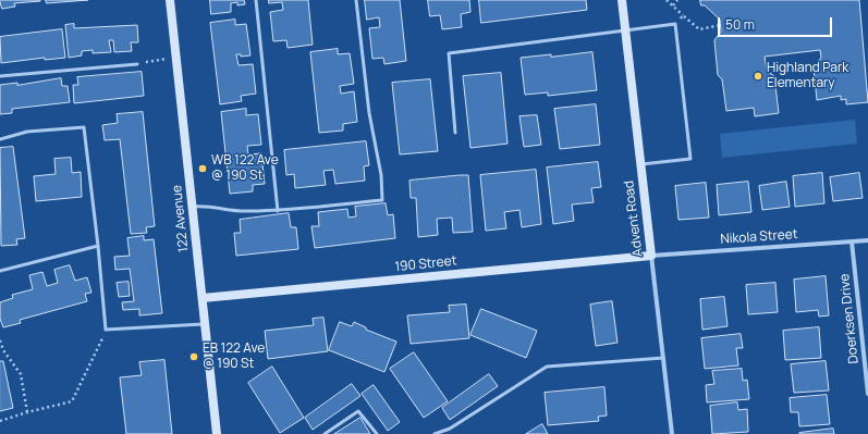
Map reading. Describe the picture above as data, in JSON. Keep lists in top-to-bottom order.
{
  "streets": {
    "street": [
      "122 Avenue",
      "Advent Road",
      "Nikola Street",
      "190 Street",
      "Doerksen Drive"
    ]
  },
  "crossings": [
    ["122 Avenue", "190 Street"],
    ["Advent Road", "Nikola Street"],
    ["Advent Road", "190 Street"],
    ["Nikola Street", "190 Street"],
    ["Nikola Street", "Doerksen Drive"]
  ],
  "places": ["Highland Park Elementary", "WB 122 Ave @ 190 St", "EB 122 Ave @ 190 St"],
  "scale_bar": "50 m"
}
